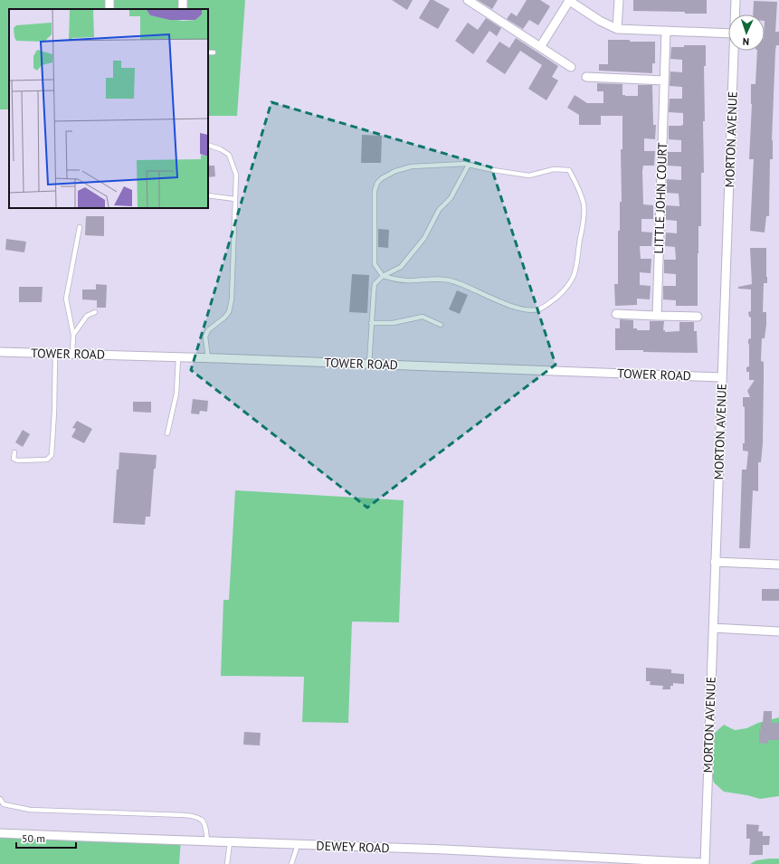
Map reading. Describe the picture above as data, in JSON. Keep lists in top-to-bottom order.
{
  "streets": {
    "street": [
      "MORTON AVENUE",
      "LITTLE JOHN COURT",
      "TOWER ROAD",
      "DEWEY ROAD"
    ]
  },
  "crossings": [
    ["MORTON AVENUE", "TOWER ROAD"],
    ["MORTON AVENUE", "DEWEY ROAD"]
  ],
  "scale_bar": "50 m",
  "north": "bottom"
}
